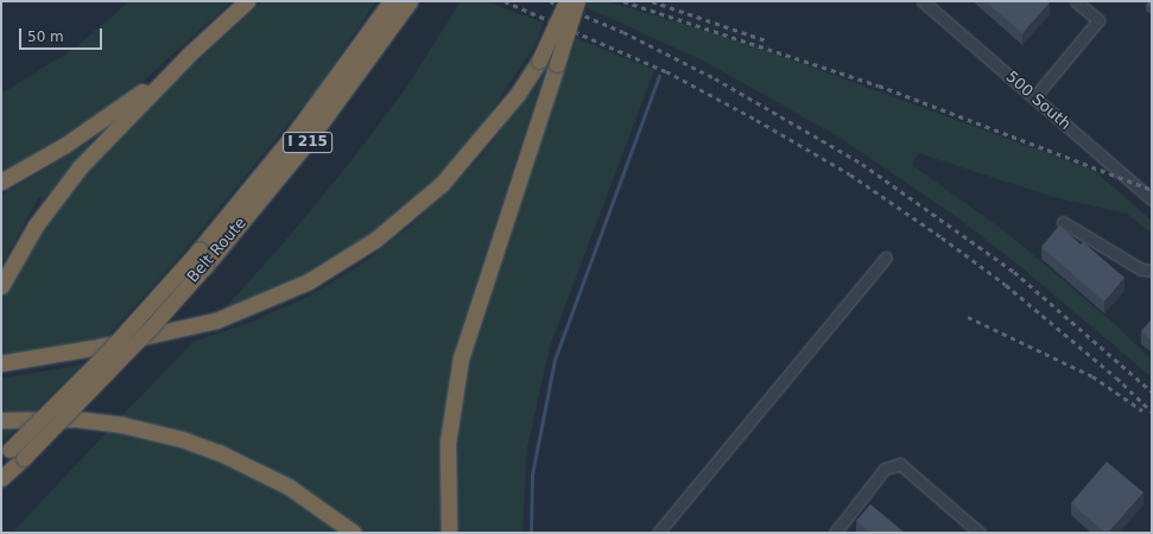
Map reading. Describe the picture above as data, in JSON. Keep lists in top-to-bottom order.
{
  "streets": {
    "highway": ["I 215", "Belt Route"],
    "street": ["500 South"]
  },
  "scale_bar": "50 m"
}
